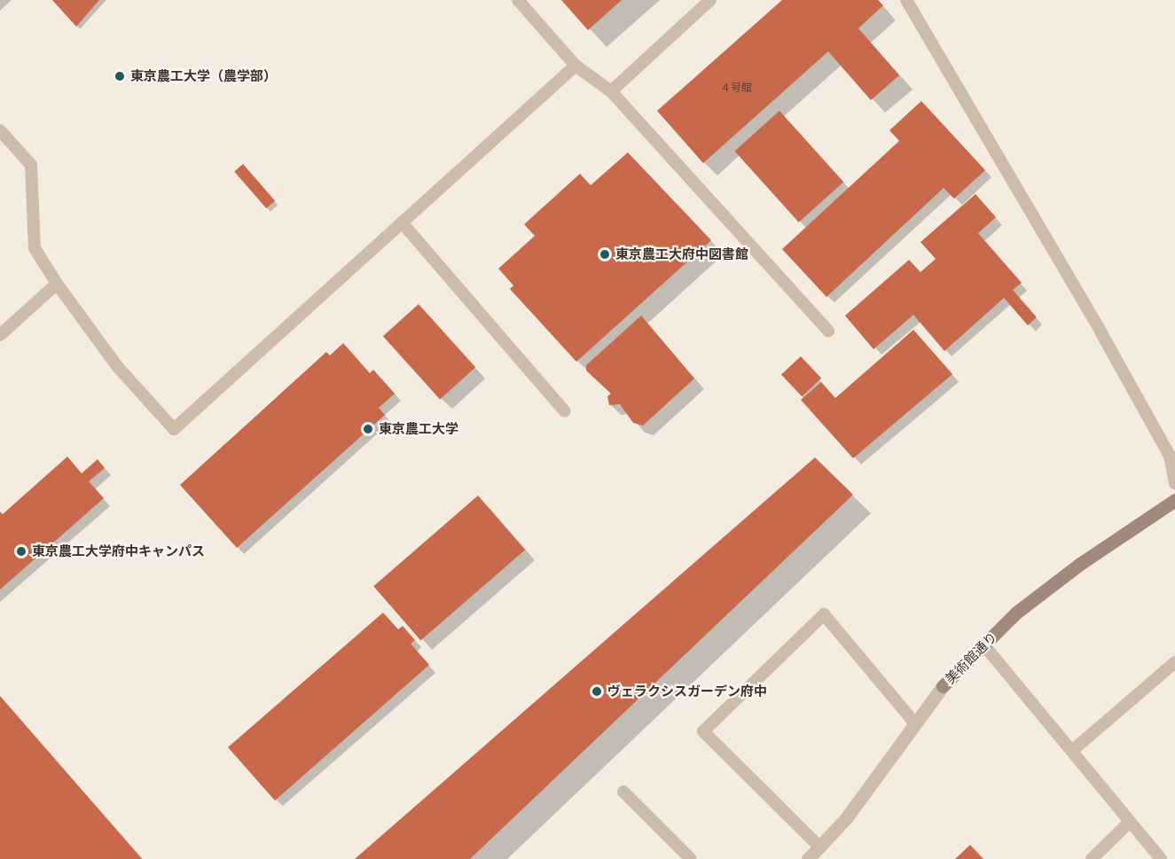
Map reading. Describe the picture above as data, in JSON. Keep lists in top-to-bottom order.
{
  "streets": {
    "street": ["美術館通り"]
  },
  "places": [
    "東京農工大学（農学部）",
    "東京農工大府中図書館",
    "東京農工大学",
    "東京農工大学府中キャンパス",
    "ヴェラクシスガーデン府中"
  ],
  "house_numbers": ["４号館"]
}
